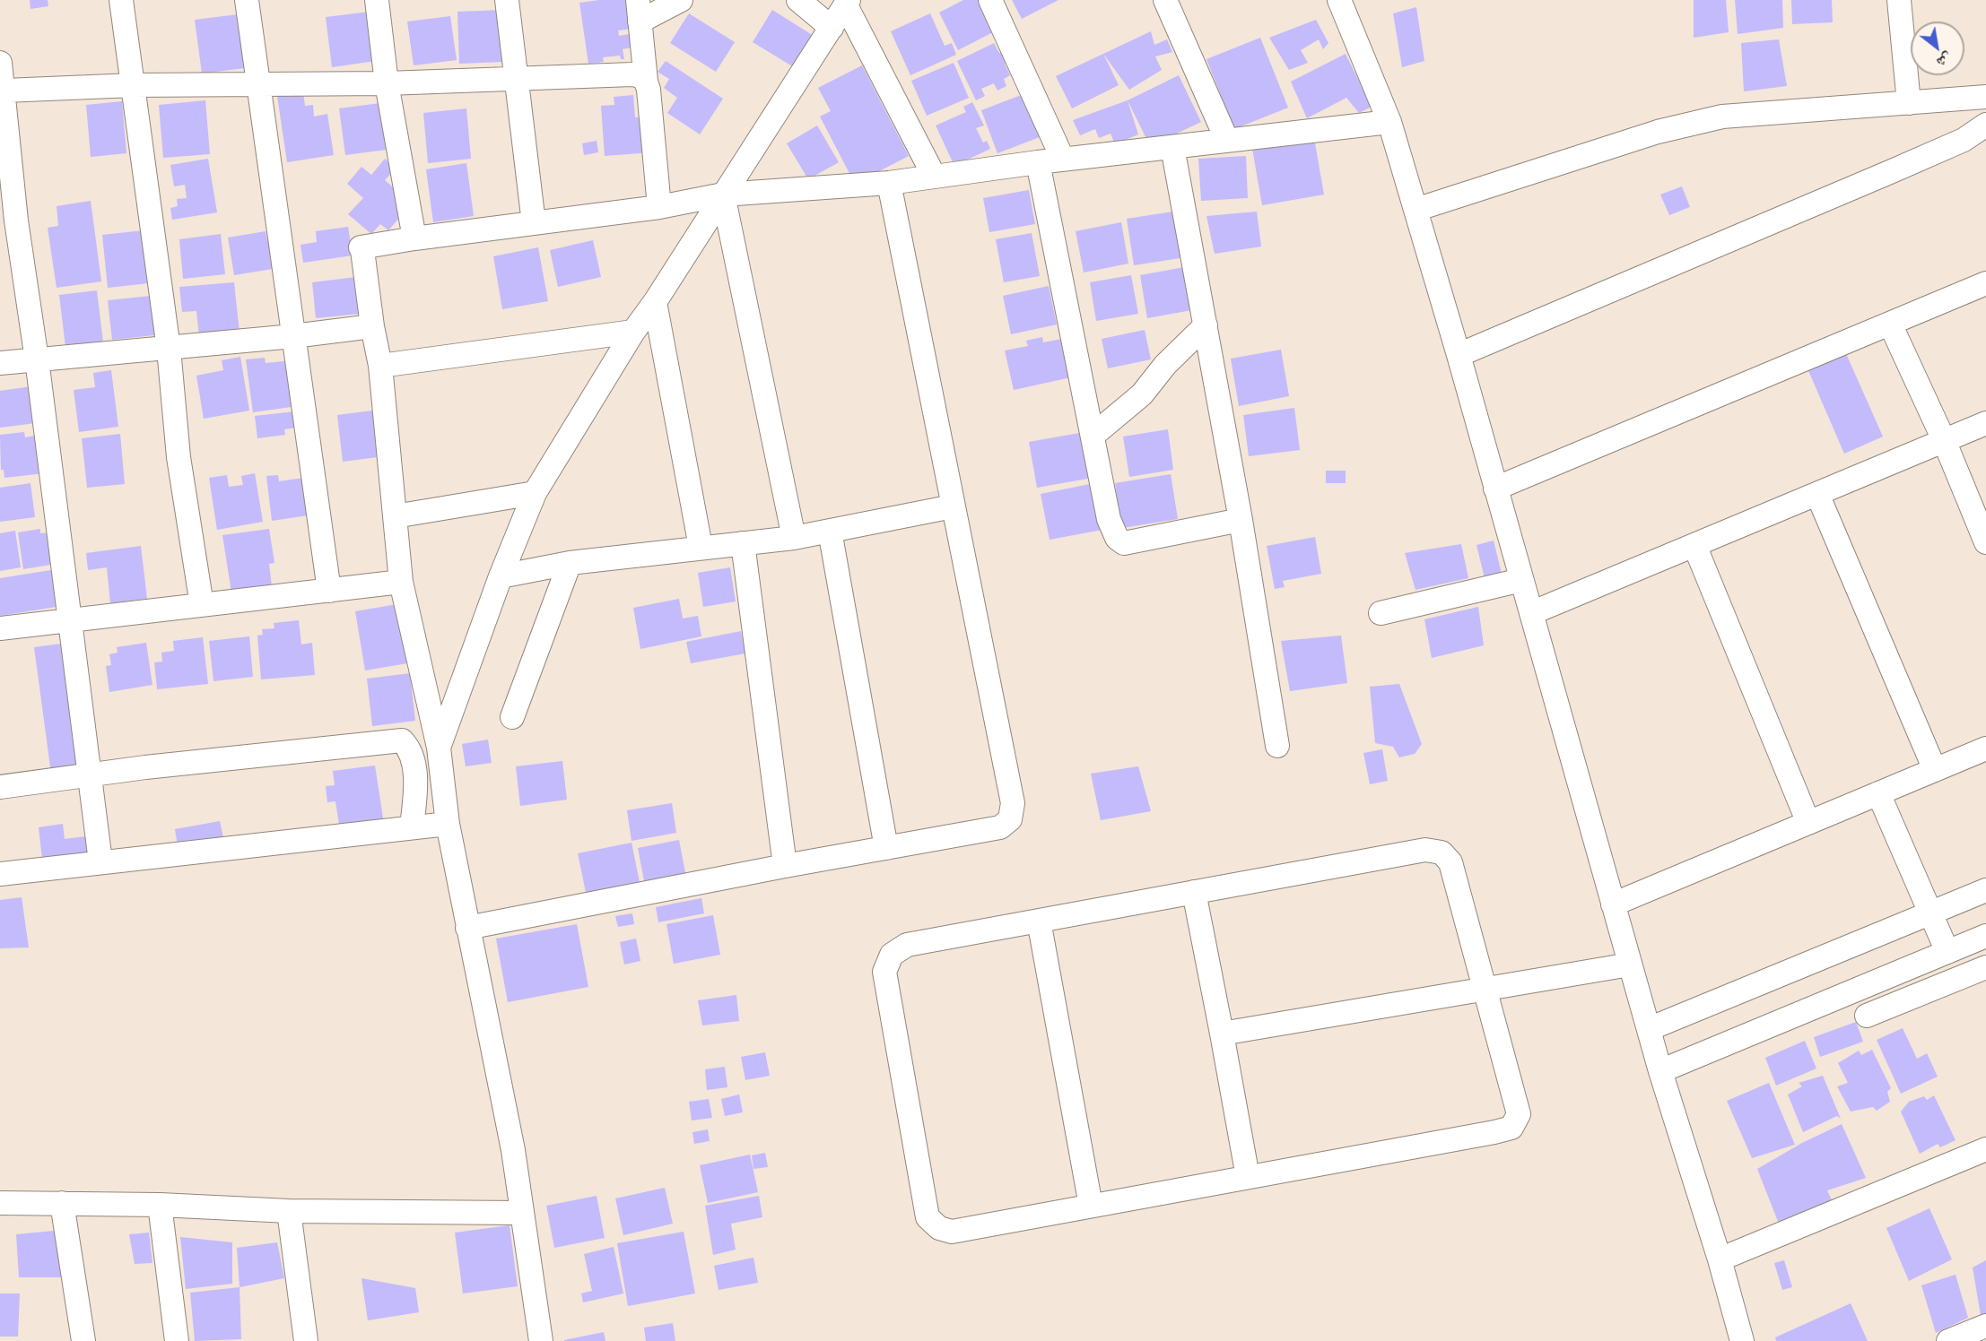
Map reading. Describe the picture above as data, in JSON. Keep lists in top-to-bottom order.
{
  "north": "bottom right"
}
